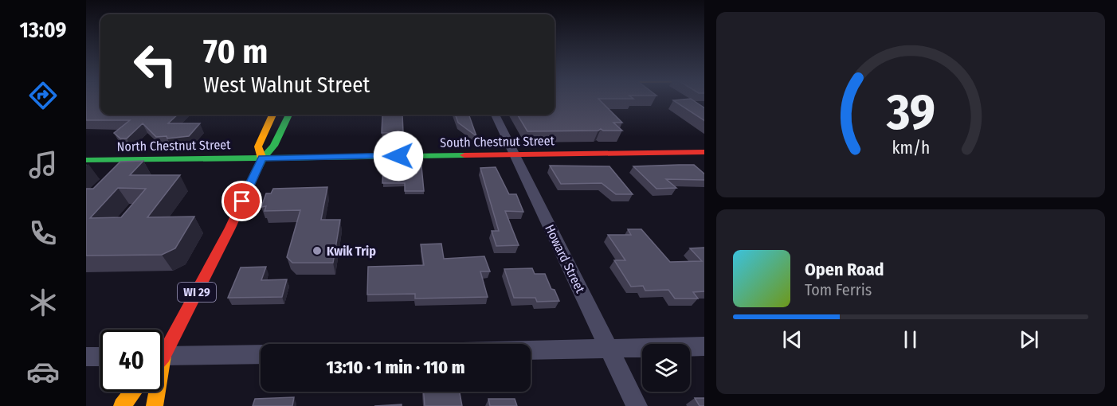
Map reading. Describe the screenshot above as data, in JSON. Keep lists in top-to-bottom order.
{
  "streets": {
    "street": [
      "South Chestnut Street",
      "North Chestnut Street",
      "Howard Street",
      "WI 29"
    ]
  },
  "crossings": [
    ["South Chestnut Street", "North Chestnut Street"],
    ["South Chestnut Street", "Howard Street"],
    ["South Chestnut Street", "WI 29"],
    ["North Chestnut Street", "WI 29"]
  ],
  "places": ["Kwik Trip"],
  "page": {
    "tabs": "13:09",
    "turn": ["70 m", "West Walnut Street"],
    "song": ["Open Road", "Tom Ferris"],
    "limit": "40",
    "trip": "13:10 · 1 min · 110 m",
    "gauge": ["39", "km/h"]
  }
}
